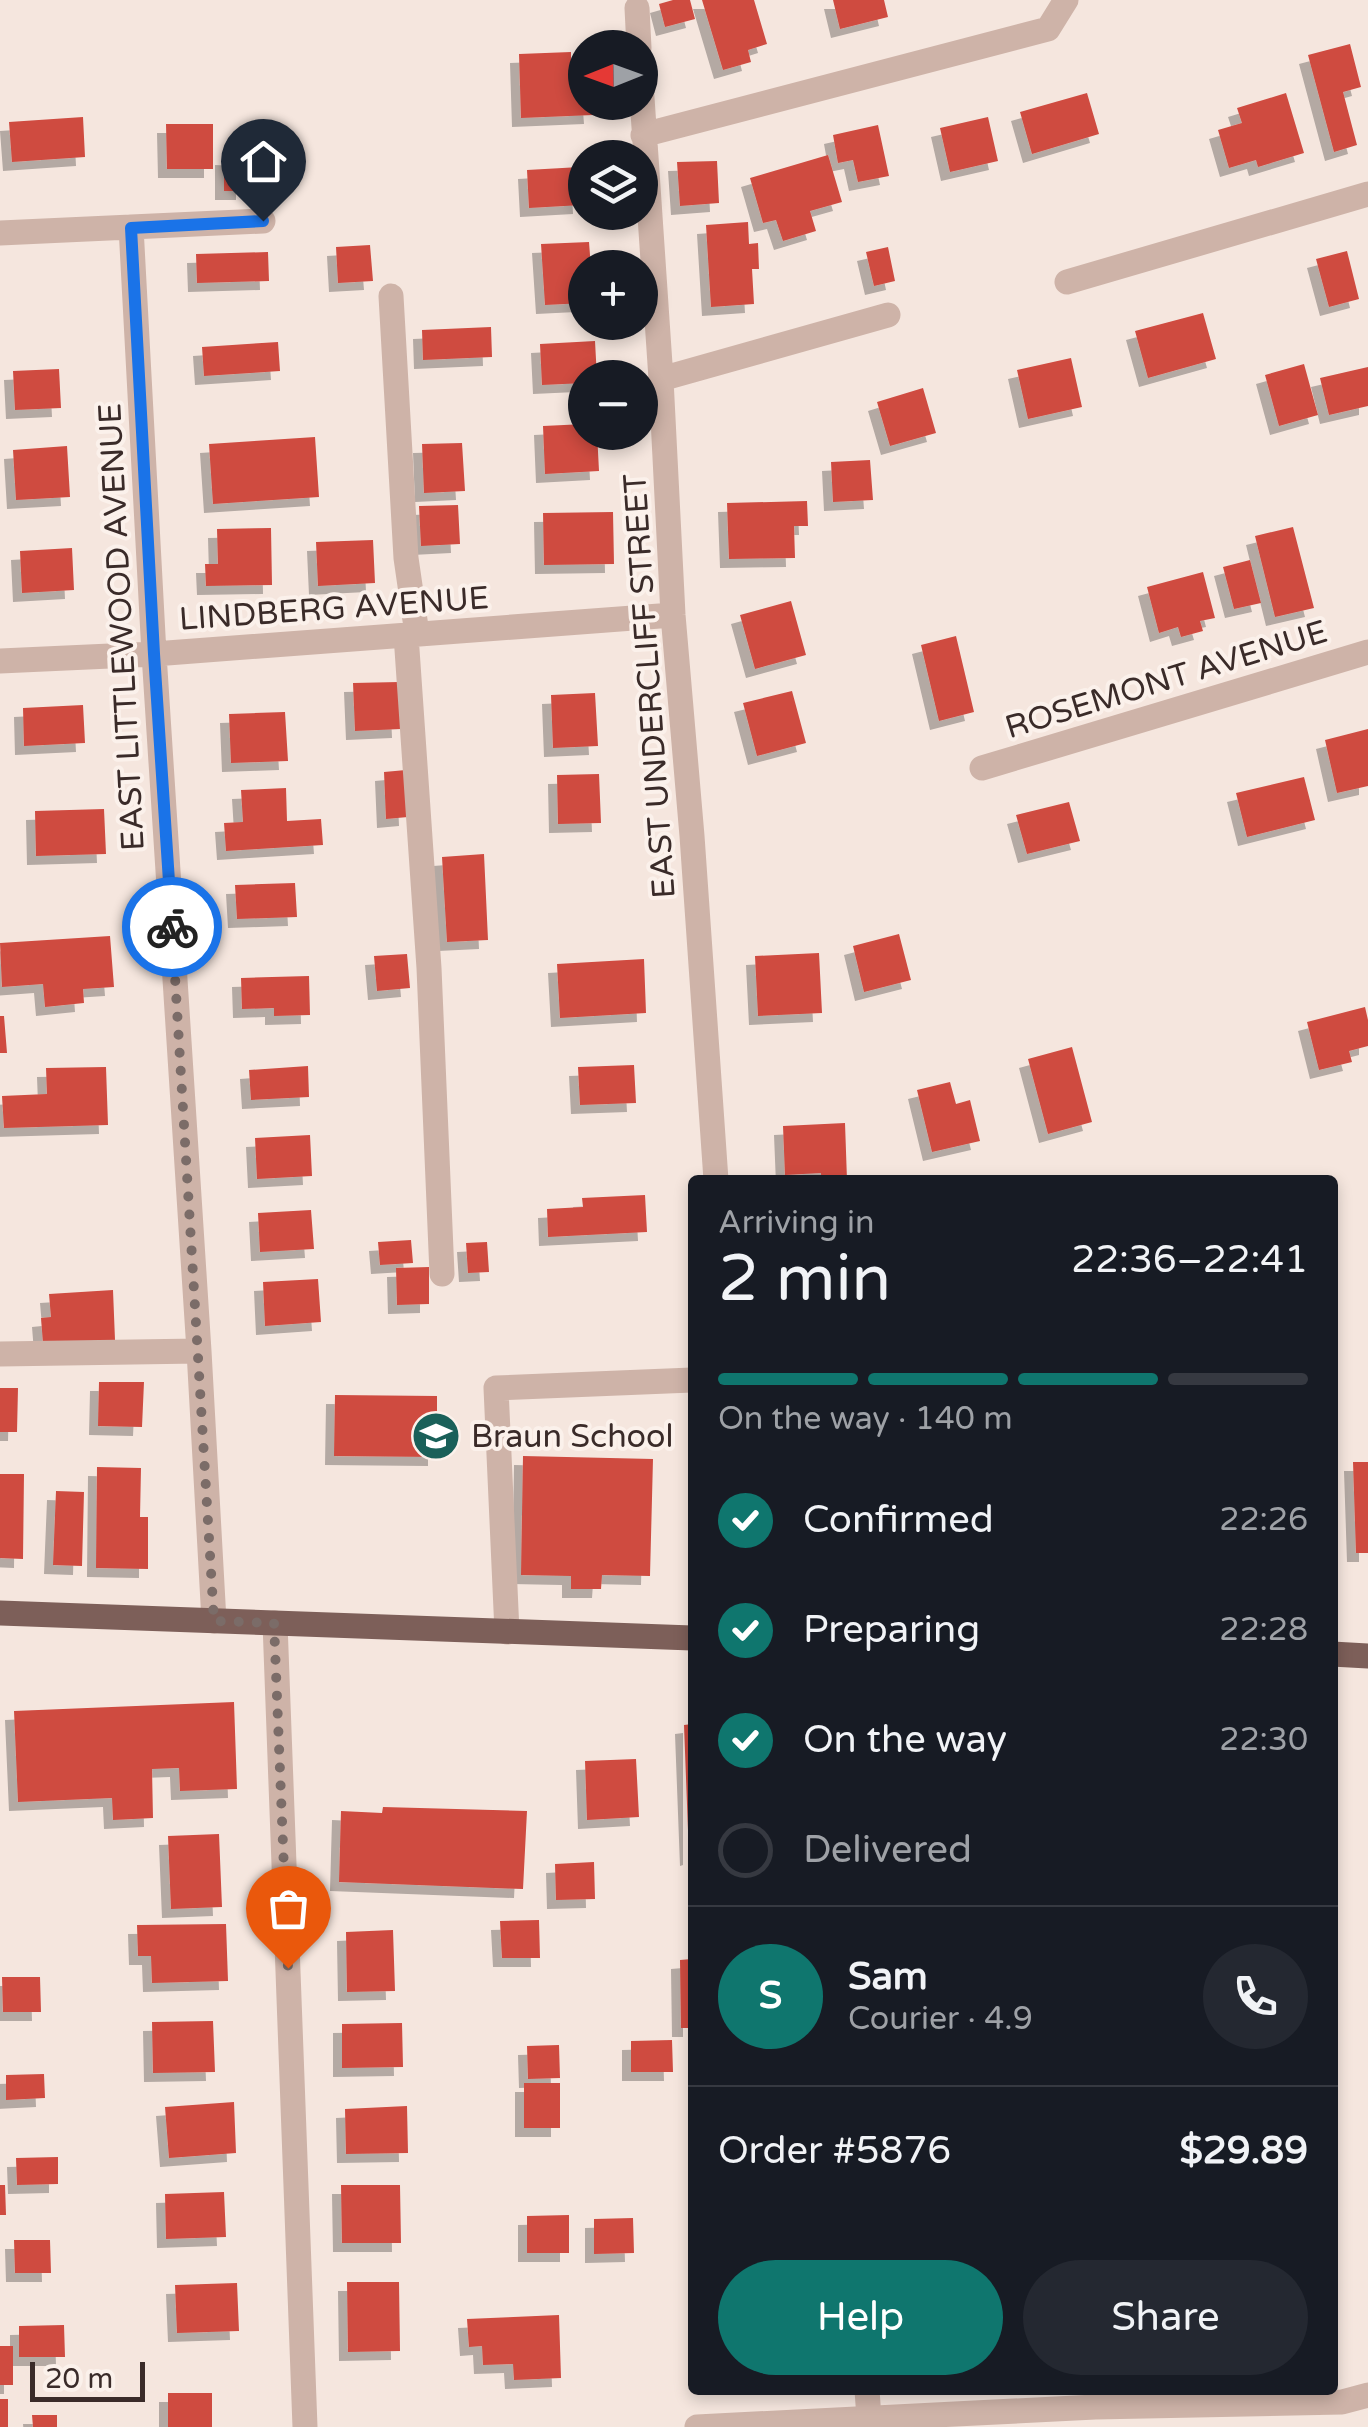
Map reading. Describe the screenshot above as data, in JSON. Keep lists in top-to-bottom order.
{
  "streets": {
    "street": [
      "LINDBERG AVENUE",
      "EAST LITTLEWOOD AVENUE",
      "ROSEMONT AVENUE",
      "EAST UNDERCLIFF STREET"
    ]
  },
  "crossings": [
    ["LINDBERG AVENUE", "EAST LITTLEWOOD AVENUE"],
    ["LINDBERG AVENUE", "EAST UNDERCLIFF STREET"]
  ],
  "places": {
    "school or university": ["Braun School"]
  },
  "scale_bar": "20 m",
  "north": "left",
  "page": {
    "map_buttons": ["+", "−"],
    "heading": ["2 min", "Arriving in", "22:36–22:41"],
    "panel": [
      "Sam",
      "Courier · 4.9",
      "Order #5876",
      "$29.89"
    ],
    "bar": "On the way · 140 m",
    "list": [
      ["Confirmed", "22:26"],
      ["Preparing", "22:28"],
      ["On the way", "22:30"],
      "Delivered"
    ],
    "round": "S",
    "buttons": ["Help", "Share"],
    "scale": "20 m"
  }
}
